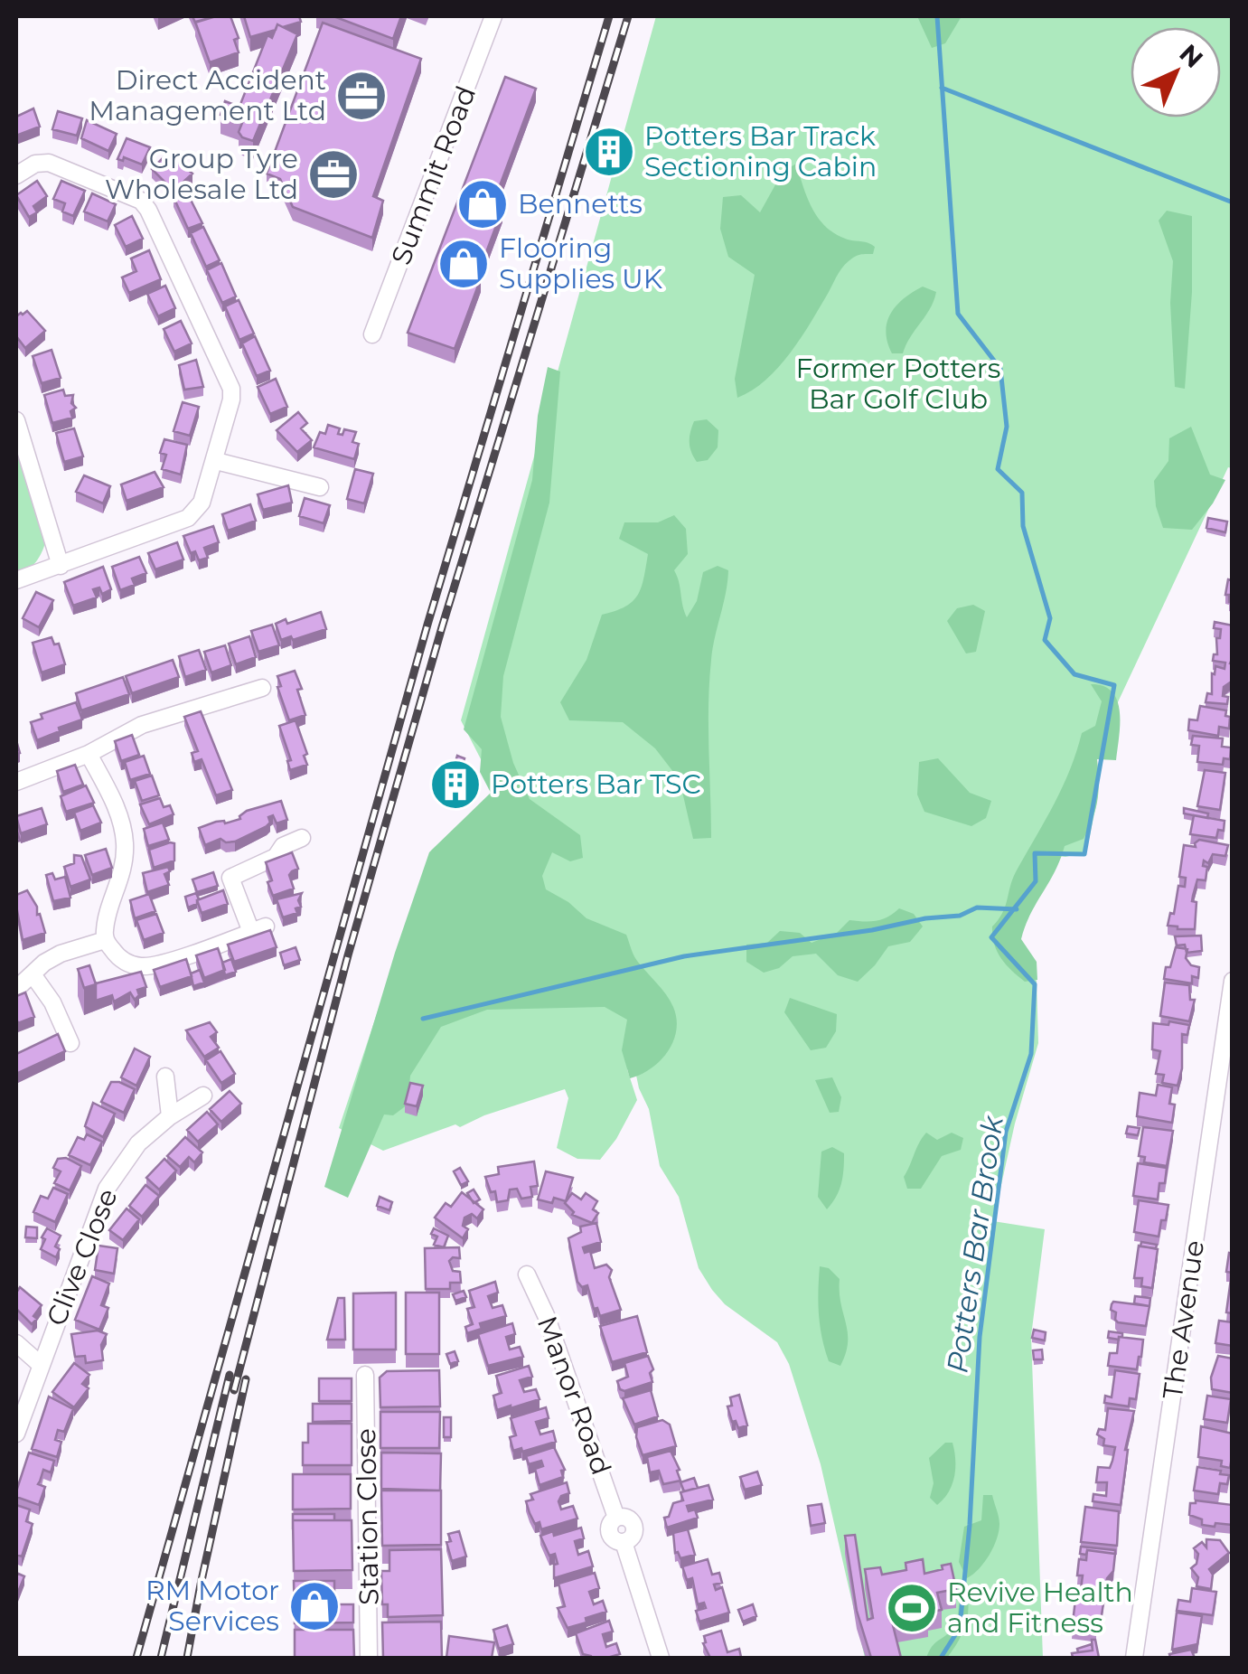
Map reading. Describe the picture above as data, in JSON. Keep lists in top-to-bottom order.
{
  "streets": {
    "street": [
      "Summit Road",
      "Clive Close",
      "The Avenue",
      "Manor Road",
      "Station Close"
    ]
  },
  "water": ["Potters Bar Brook"],
  "parks": ["Former Potters Bar Golf Club"],
  "places": {
    "office": ["Direct Accident Management Ltd", "Group Tyre Wholesale Ltd"],
    "building": ["Potters Bar Track Sectioning Cabin", "Potters Bar TSC"],
    "shop": ["Bennetts", "Flooring Supplies UK", "RM Motor Services"],
    "sports": ["Revive Health and Fitness"]
  },
  "north": "top right"
}
